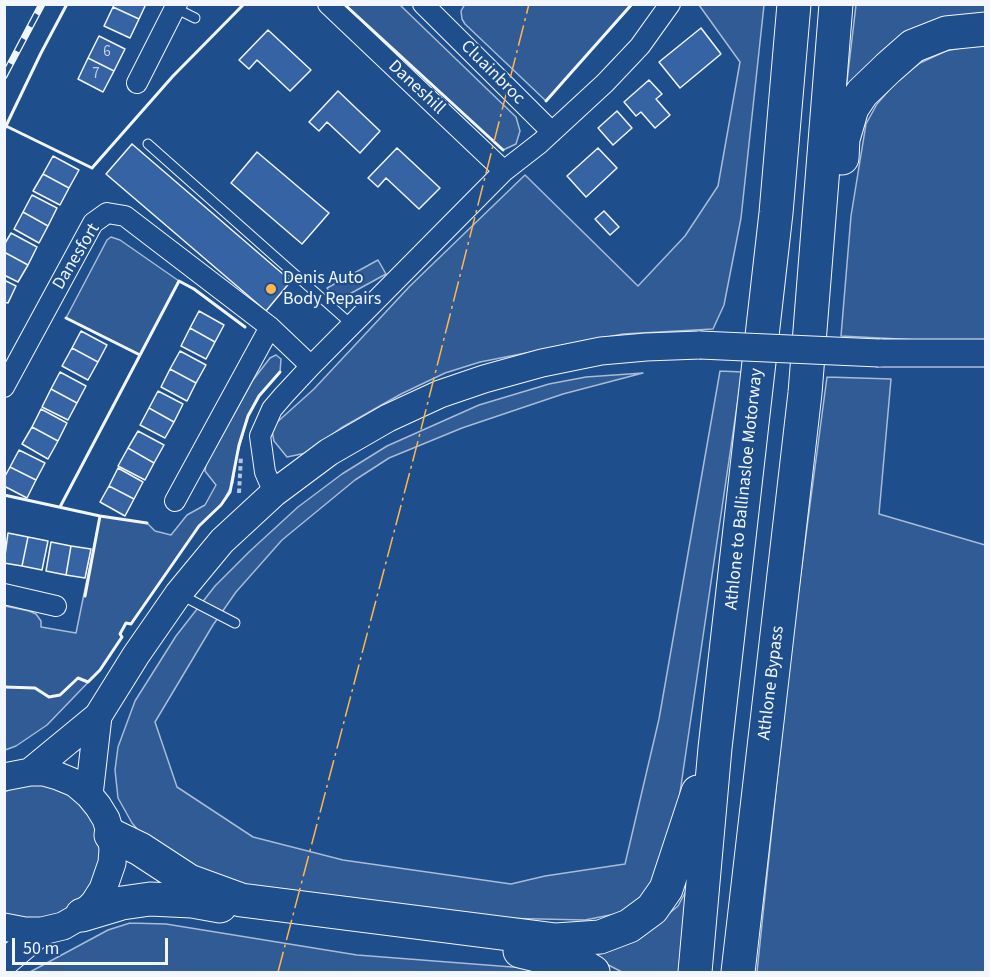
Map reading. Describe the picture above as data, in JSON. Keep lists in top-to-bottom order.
{
  "streets": {
    "highway": ["Athlone to Ballinasloe Motorway", "Athlone Bypass"],
    "street": ["Cluainbroc", "Daneshill", "Danesfort"]
  },
  "places": ["Denis Auto Body Repairs"],
  "house_numbers": ["6", "7"],
  "scale_bar": "50 m"
}
